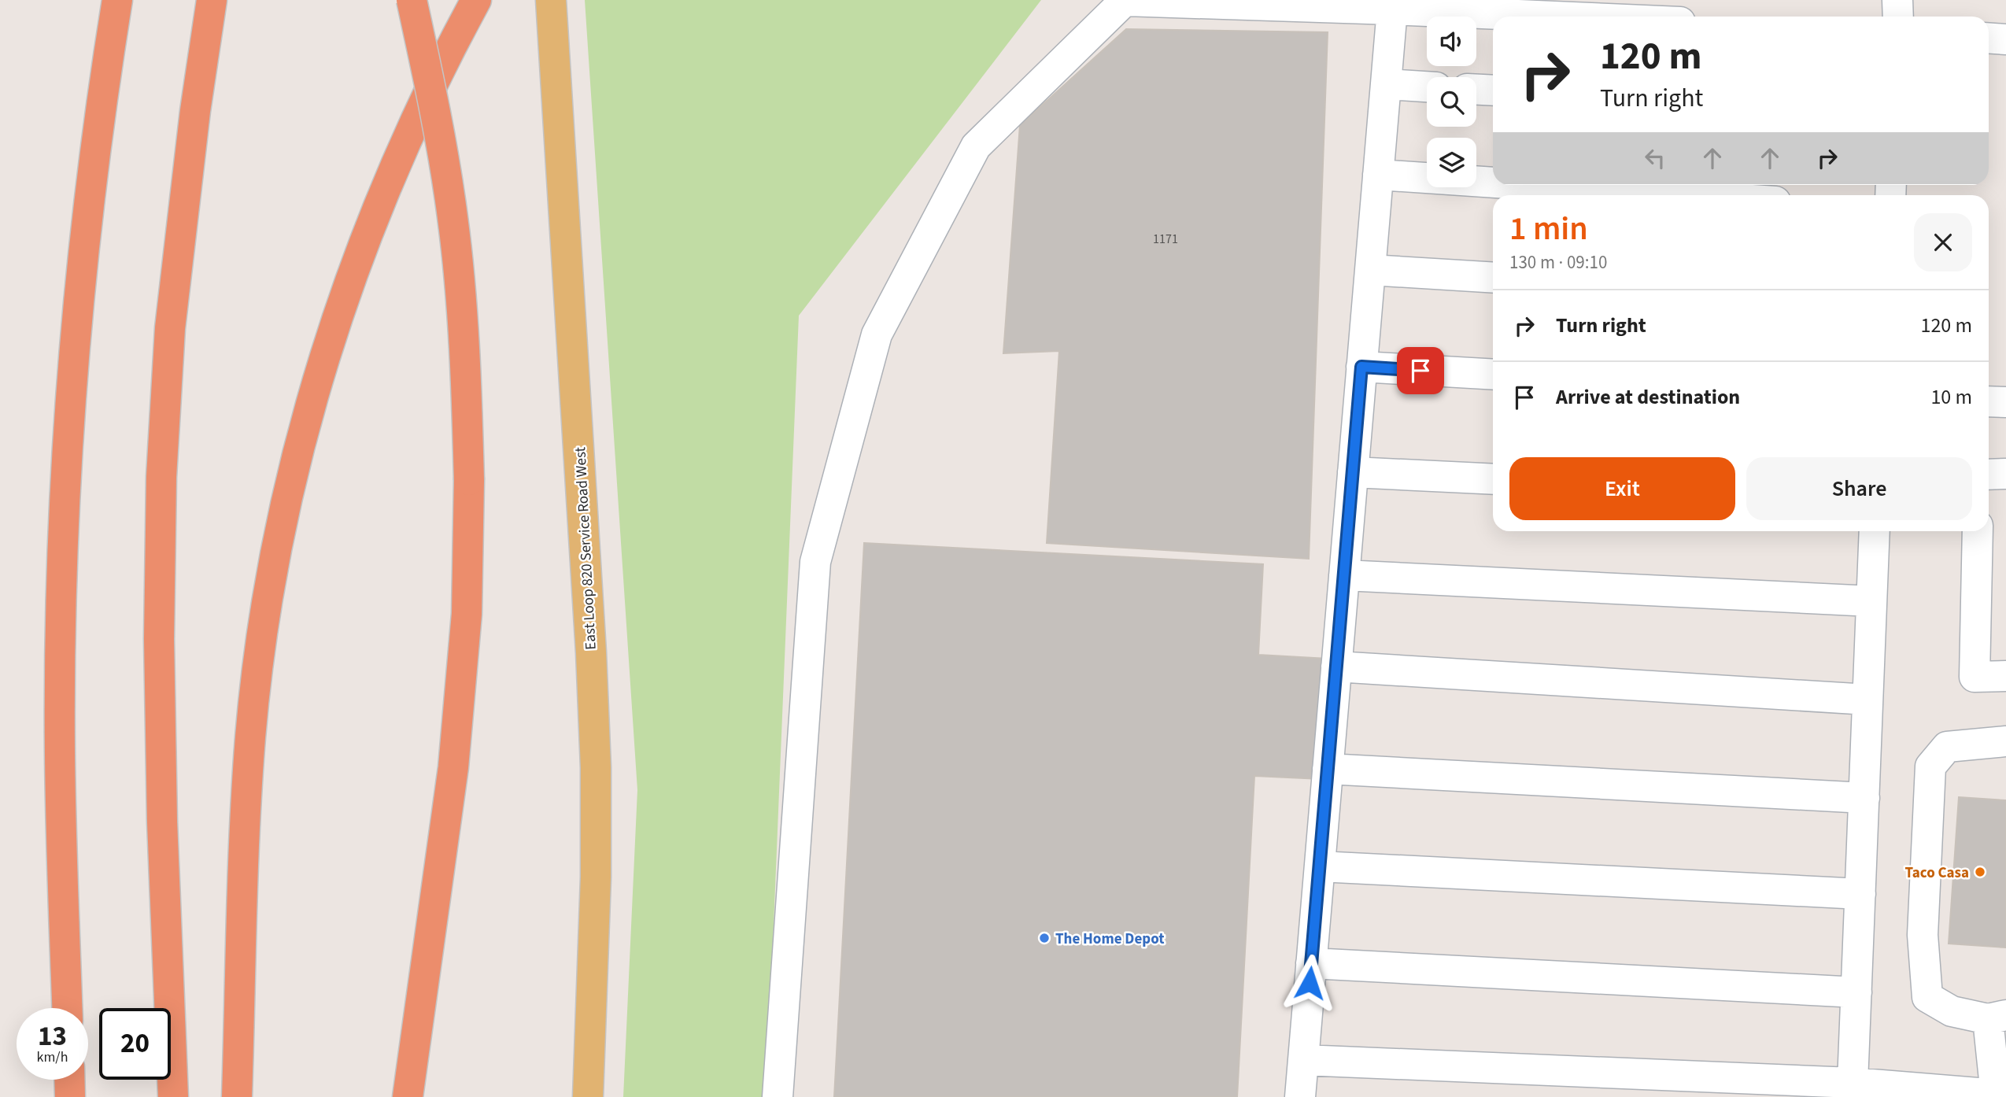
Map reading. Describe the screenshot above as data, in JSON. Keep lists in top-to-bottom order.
{
  "streets": {
    "main road": ["East Loop 820 Service Road West"]
  },
  "places": ["Taco Casa", "The Home Depot"],
  "house_numbers": ["1171"],
  "page": {
    "turn": ["120 m", "Turn right"],
    "heading": ["1 min", "130 m · 09:10"],
    "list": [
      {
        "name": "Turn right",
        "value": "120 m"
      },
      {
        "name": "Arrive at destination",
        "value": "10 m"
      }
    ],
    "buttons": ["Exit", "Share"],
    "speed": "13 km/h",
    "limit": "20"
  }
}
